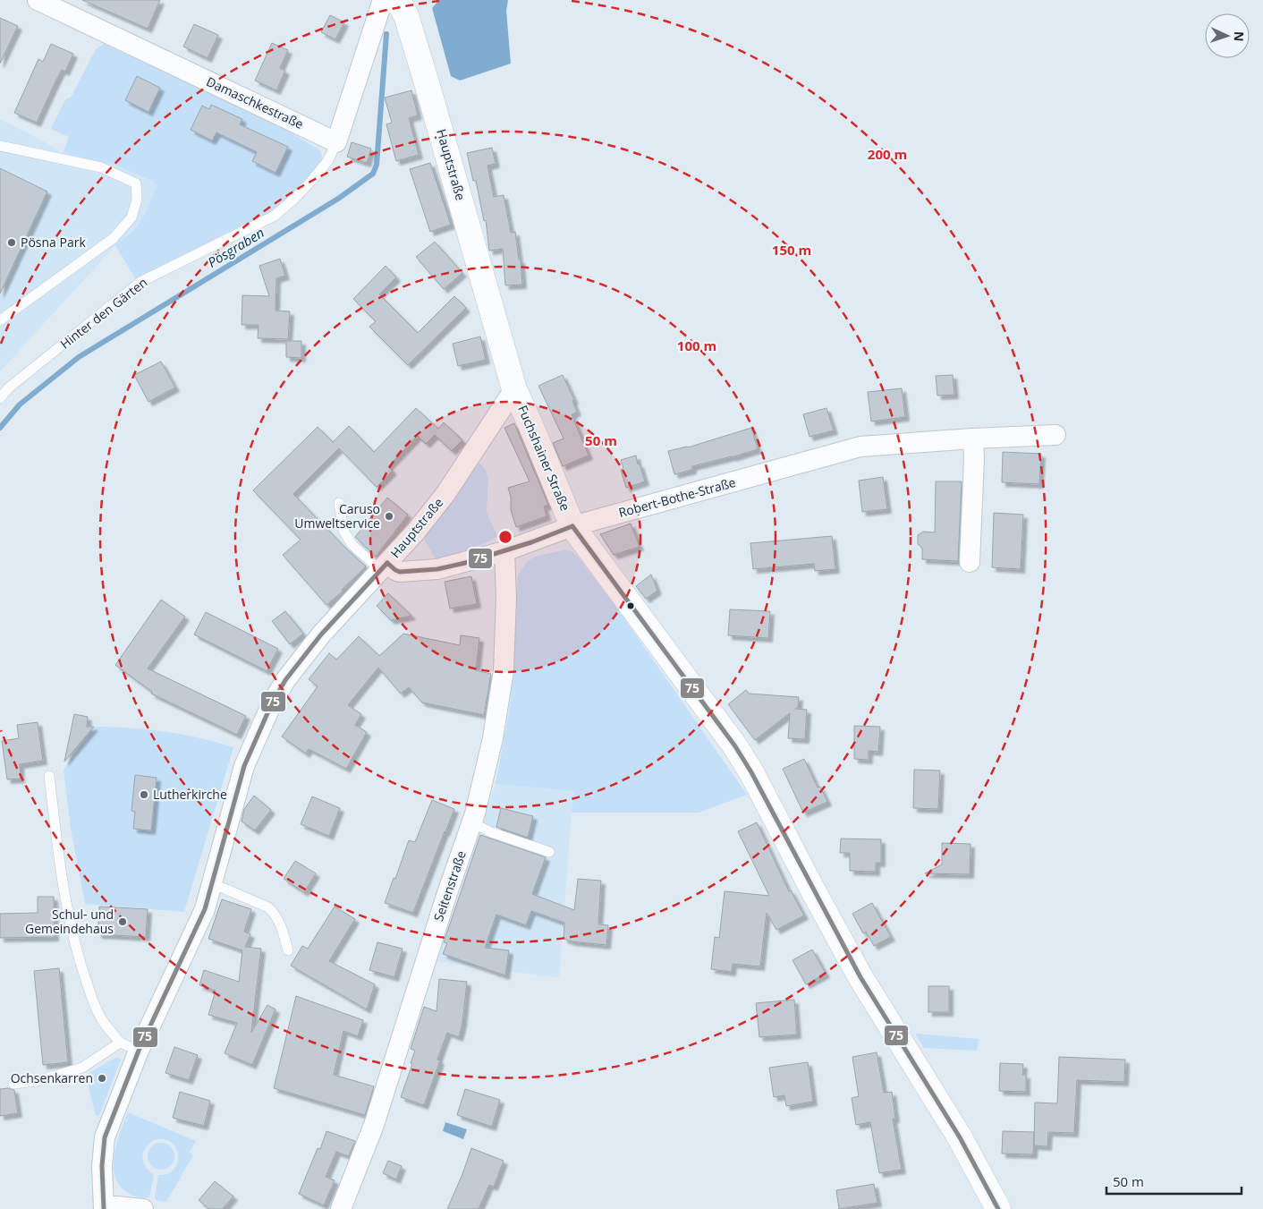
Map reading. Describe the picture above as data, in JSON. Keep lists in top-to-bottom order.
{
  "streets": {
    "street": [
      "Damaschkestraße",
      "Hauptstraße",
      "Fuchshainer Straße",
      "Robert-Bothe-Straße",
      "Seitenstraße"
    ],
    "lane": ["Hinter den Gärten"]
  },
  "crossings": [
    ["Damaschkestraße", "Hinter den Gärten"],
    ["Hauptstraße", "Fuchshainer Straße"],
    ["Hauptstraße", "Robert-Bothe-Straße"],
    ["Fuchshainer Straße", "Robert-Bothe-Straße"],
    ["Robert-Bothe-Straße", "Seitenstraße"]
  ],
  "water": ["Pösgraben"],
  "places": [
    "Pösna Park",
    "Caruso Umweltservice",
    "Lutherkirche",
    "Schul- und Gemeindehaus",
    "Ochsenkarren"
  ],
  "lines": ["transit line 75"],
  "scale_bar": "50 m",
  "north": "right",
  "rings": [
    "200 m",
    "150 m",
    "100 m",
    "50 m"
  ]
}
